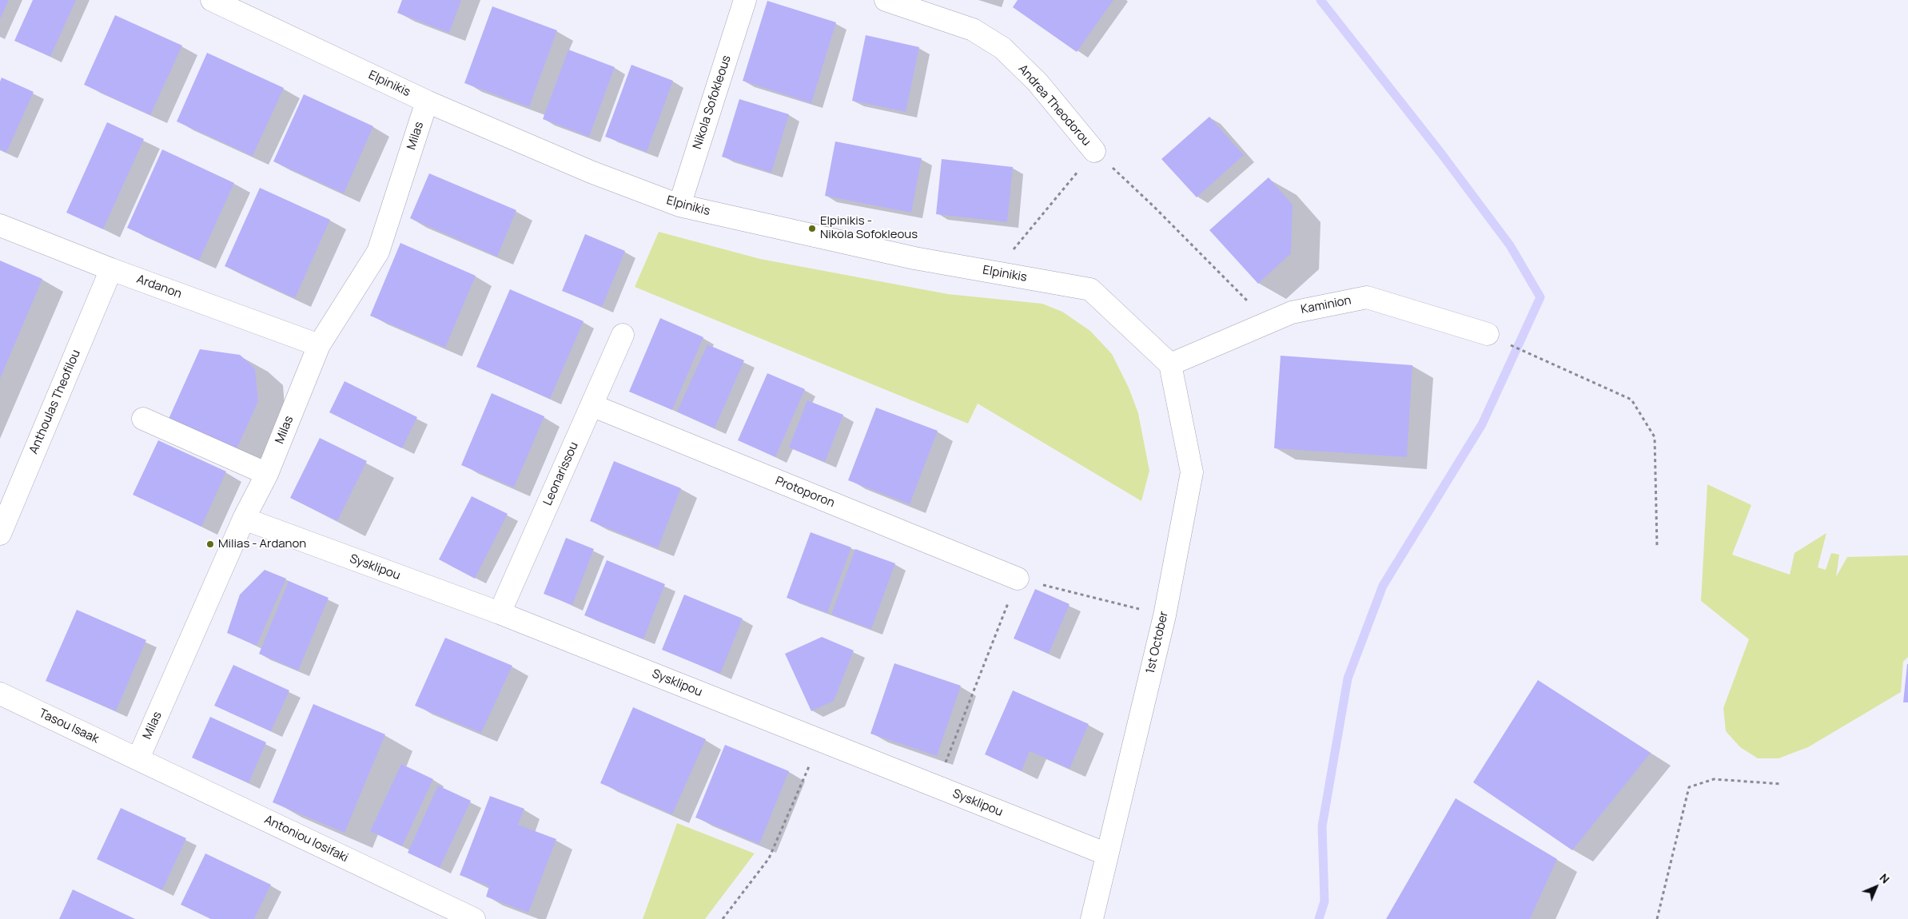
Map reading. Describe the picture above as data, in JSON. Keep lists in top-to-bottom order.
{
  "streets": {
    "street": [
      "Elpinikis",
      "Nikola Sofokleous",
      "Andrea Theodorou",
      "Milas",
      "Ardanon",
      "Kaminion",
      "Anthoulas Theofilou",
      "Leonarissou",
      "Protoporon",
      "Sysklipou",
      "1st October",
      "Tasou Isaak",
      "Antoniou Iosifaki"
    ]
  },
  "crossings": [
    ["Elpinikis", "Nikola Sofokleous"],
    ["Elpinikis", "Milas"],
    ["Elpinikis", "Kaminion"],
    ["Elpinikis", "1st October"],
    ["Milas", "Ardanon"],
    ["Milas", "Sysklipou"],
    ["Milas", "Tasou Isaak"],
    ["Milas", "Antoniou Iosifaki"],
    ["Ardanon", "Anthoulas Theofilou"],
    ["Kaminion", "1st October"],
    ["Leonarissou", "Protoporon"],
    ["Leonarissou", "Sysklipou"],
    ["Sysklipou", "1st October"],
    ["Tasou Isaak", "Antoniou Iosifaki"]
  ],
  "places": ["Elpinikis - Nikola Sofokleous", "Milias - Ardanon"],
  "north": "top right"
}
